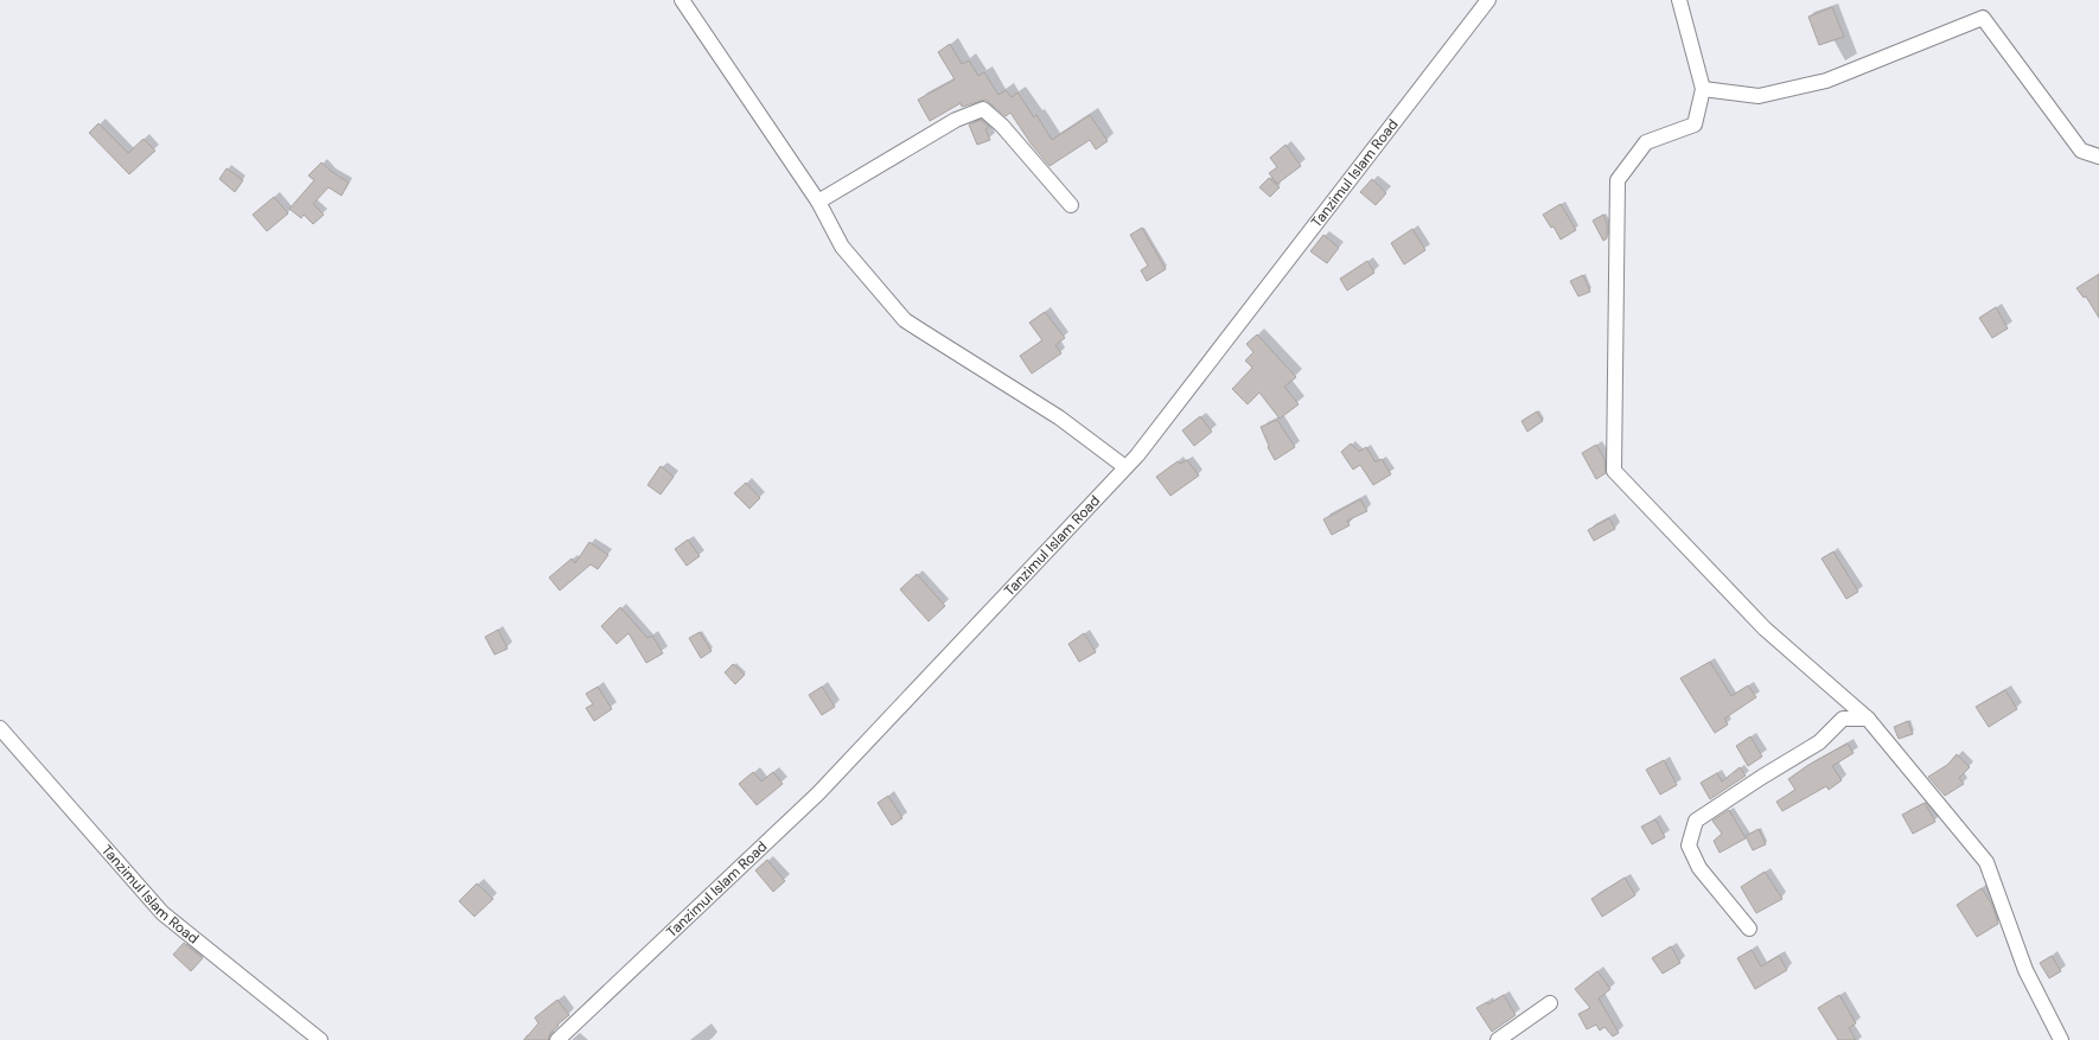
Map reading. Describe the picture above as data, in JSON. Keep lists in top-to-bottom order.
{
  "streets": {
    "street": ["Tanzimul Islam Road"]
  }
}
